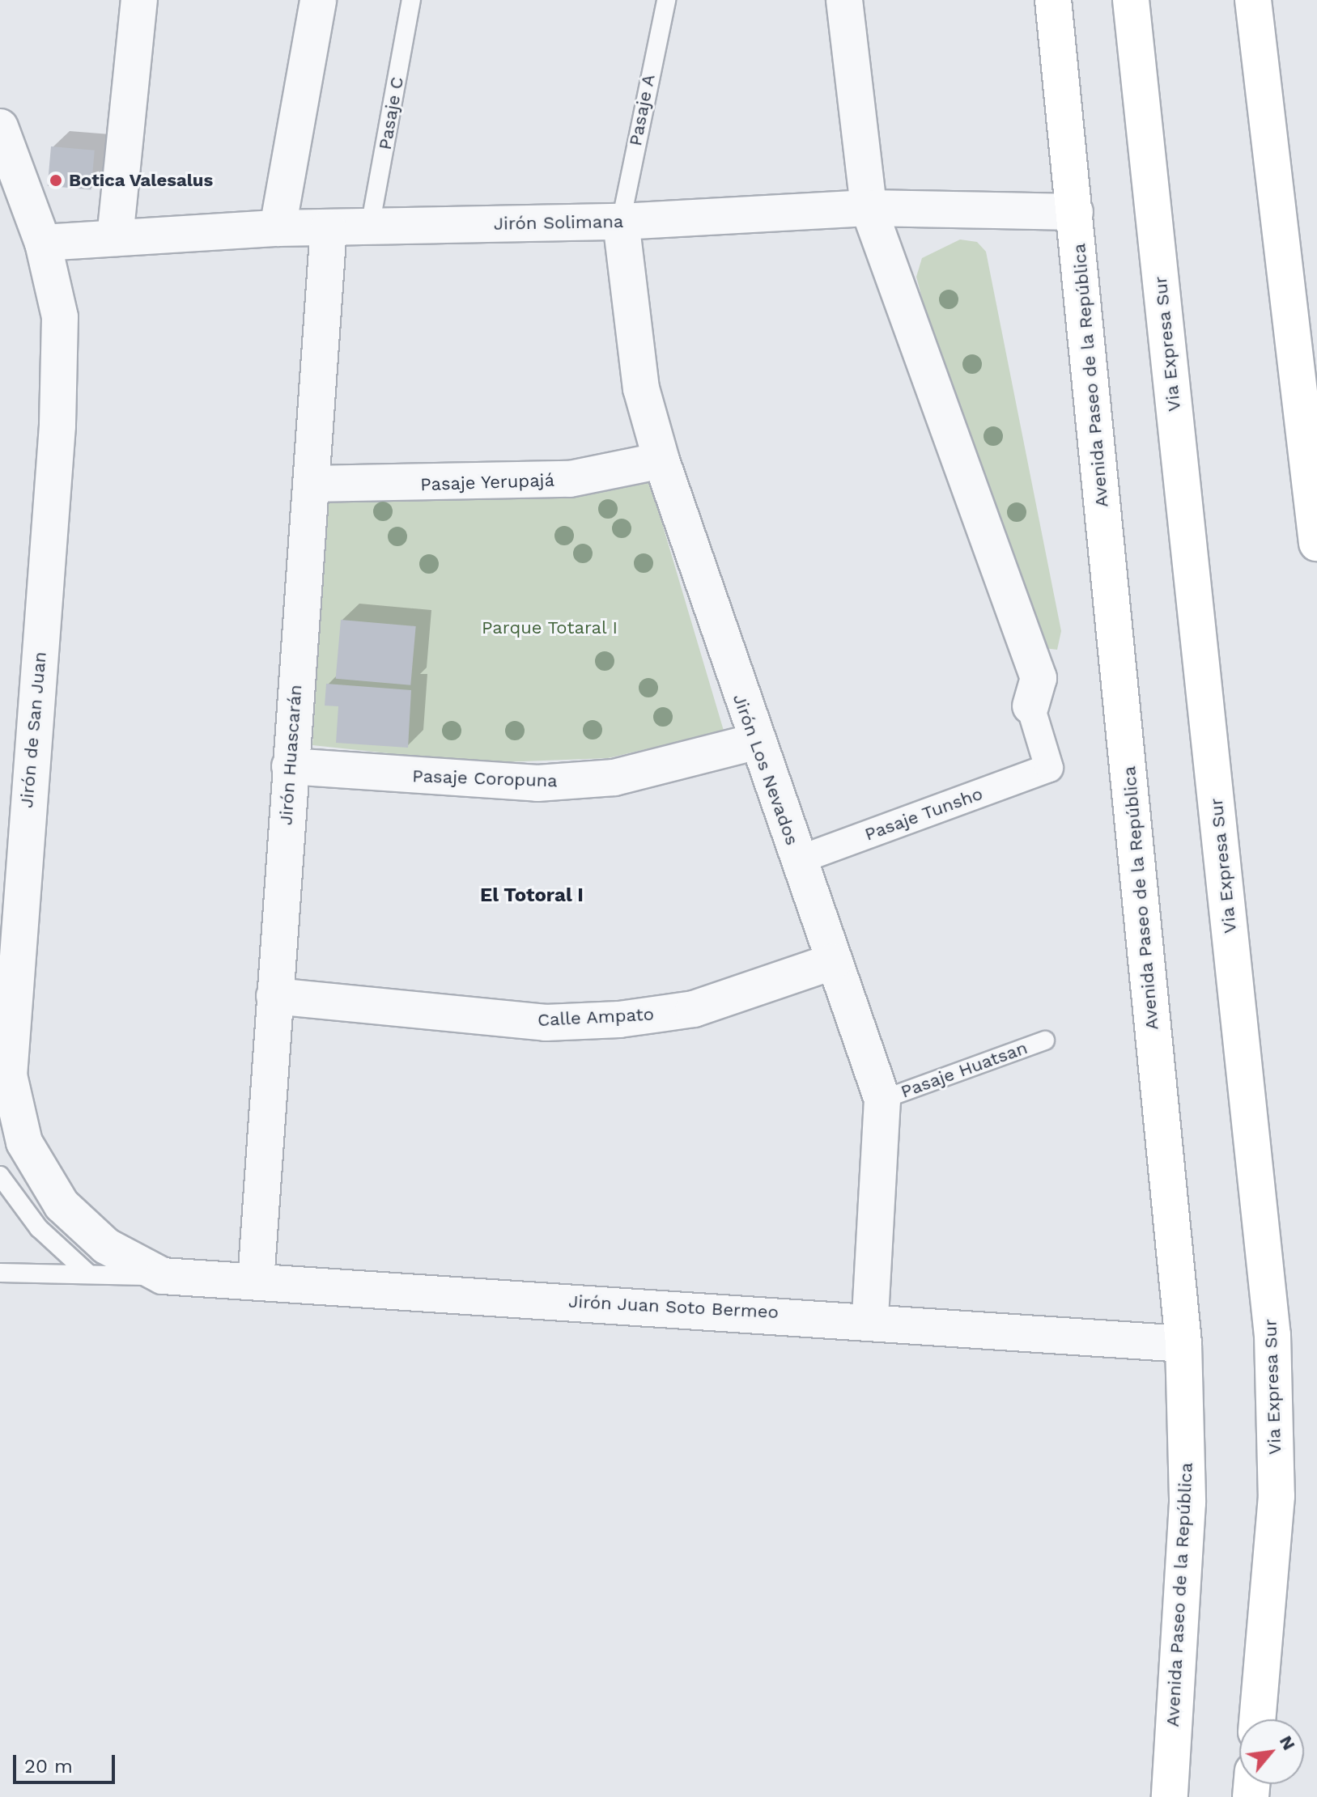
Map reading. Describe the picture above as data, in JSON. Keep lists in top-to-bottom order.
{
  "streets": {
    "main road": ["Via Expresa Sur", "Avenida Paseo de la República"],
    "street": [
      "Jirón Solimana",
      "Pasaje Yerupajá",
      "Jirón de San Juan",
      "Jirón Huascarán",
      "Jirón Los Nevados",
      "Pasaje Coropuna",
      "Pasaje Tunsho",
      "Calle Ampato",
      "Jirón Juan Soto Bermeo"
    ],
    "lane": ["Pasaje A", "Pasaje C", "Pasaje Huatsan"]
  },
  "crossings": [
    ["Pasaje A", "Jirón Solimana"],
    ["Pasaje A", "Jirón Los Nevados"],
    ["Pasaje C", "Jirón Solimana"],
    ["Jirón Solimana", "Avenida Paseo de la República"],
    ["Jirón Solimana", "Jirón de San Juan"],
    ["Jirón Solimana", "Jirón Huascarán"],
    ["Jirón Solimana", "Jirón Los Nevados"],
    ["Avenida Paseo de la República", "Jirón Juan Soto Bermeo"],
    ["Pasaje Yerupajá", "Jirón Huascarán"],
    ["Pasaje Yerupajá", "Jirón Los Nevados"],
    ["Jirón de San Juan", "Jirón Juan Soto Bermeo"],
    ["Jirón Huascarán", "Pasaje Coropuna"],
    ["Jirón Huascarán", "Calle Ampato"],
    ["Jirón Huascarán", "Jirón Juan Soto Bermeo"],
    ["Jirón Los Nevados", "Pasaje Coropuna"],
    ["Jirón Los Nevados", "Pasaje Tunsho"],
    ["Jirón Los Nevados", "Calle Ampato"],
    ["Jirón Los Nevados", "Pasaje Huatsan"],
    ["Jirón Los Nevados", "Jirón Juan Soto Bermeo"]
  ],
  "districts": ["El Totoral I"],
  "parks": ["Parque Totaral I"],
  "places": ["Botica Valesalus"],
  "scale_bar": "20 m",
  "north": "top right"
}
